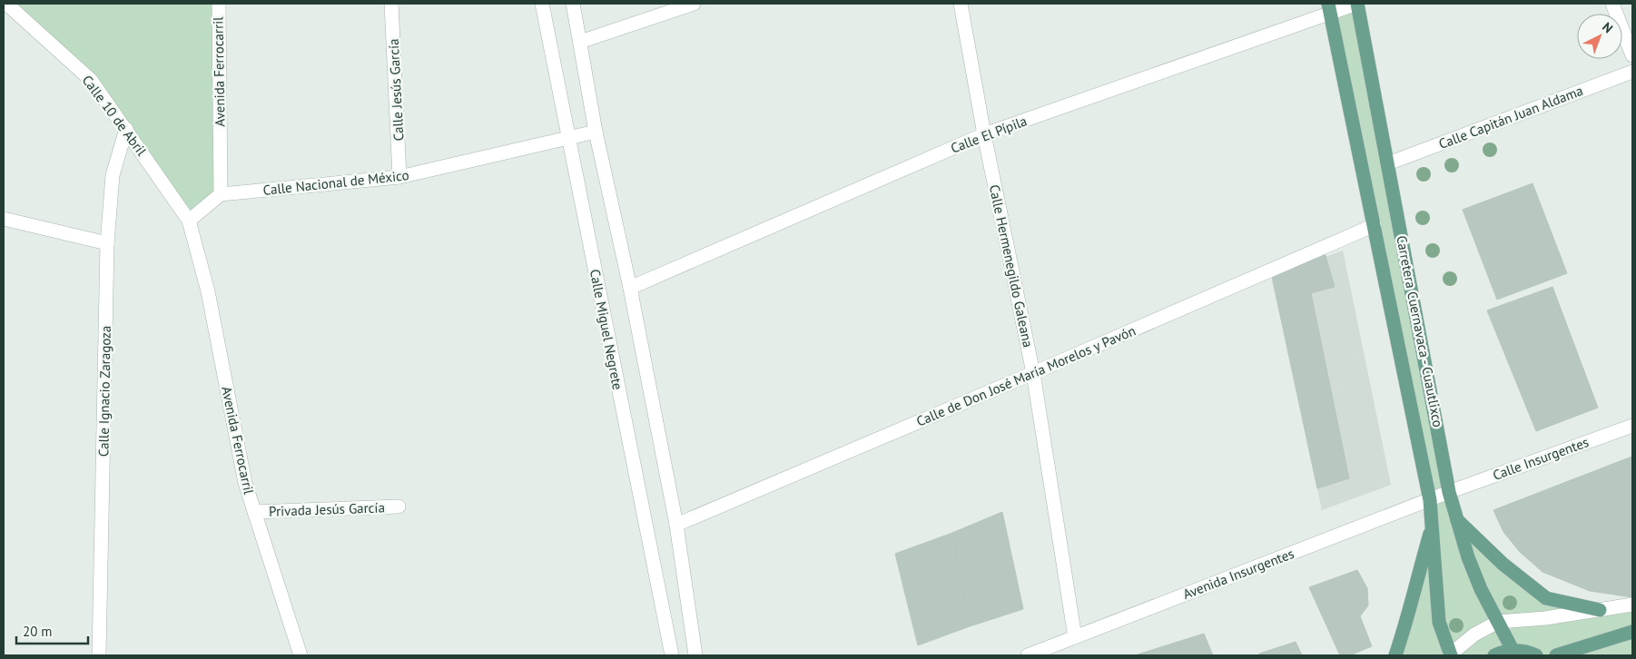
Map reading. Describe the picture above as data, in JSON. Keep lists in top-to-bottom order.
{
  "streets": {
    "main road": ["Carretera Cuernavaca - Cuautlixco"],
    "street": [
      "Avenida Ferrocarril",
      "Calle Jesús García",
      "Calle 10 de Abril",
      "Calle Capitán Juan Aldama",
      "Calle El Pípila",
      "Calle Nacional de México",
      "Calle Hermenegildo Galeana",
      "Calle Miguel Negrete",
      "Calle de Don José María Morelos y Pavón",
      "Calle Ignacio Zaragoza",
      "Calle Insurgentes",
      "Privada Jesús García",
      "Avenida Insurgentes"
    ]
  },
  "crossings": [
    ["Avenida Ferrocarril", "Calle 10 de Abril"],
    ["Avenida Ferrocarril", "Calle Nacional de México"],
    ["Avenida Ferrocarril", "Privada Jesús García"],
    ["Calle Jesús García", "Calle Nacional de México"],
    ["Calle 10 de Abril", "Calle Ignacio Zaragoza"],
    ["Calle Capitán Juan Aldama", "Carretera Cuernavaca - Cuautlixco"],
    ["Calle El Pípila", "Calle Hermenegildo Galeana"],
    ["Calle El Pípila", "Carretera Cuernavaca - Cuautlixco"],
    ["Calle Nacional de México", "Calle Miguel Negrete"],
    ["Calle Hermenegildo Galeana", "Calle de Don José María Morelos y Pavón"],
    ["Calle Hermenegildo Galeana", "Avenida Insurgentes"],
    ["Carretera Cuernavaca - Cuautlixco", "Calle de Don José María Morelos y Pavón"],
    ["Carretera Cuernavaca - Cuautlixco", "Calle Insurgentes"],
    ["Carretera Cuernavaca - Cuautlixco", "Avenida Insurgentes"],
    ["Calle Insurgentes", "Avenida Insurgentes"]
  ],
  "scale_bar": "20 m",
  "north": "top right"
}
